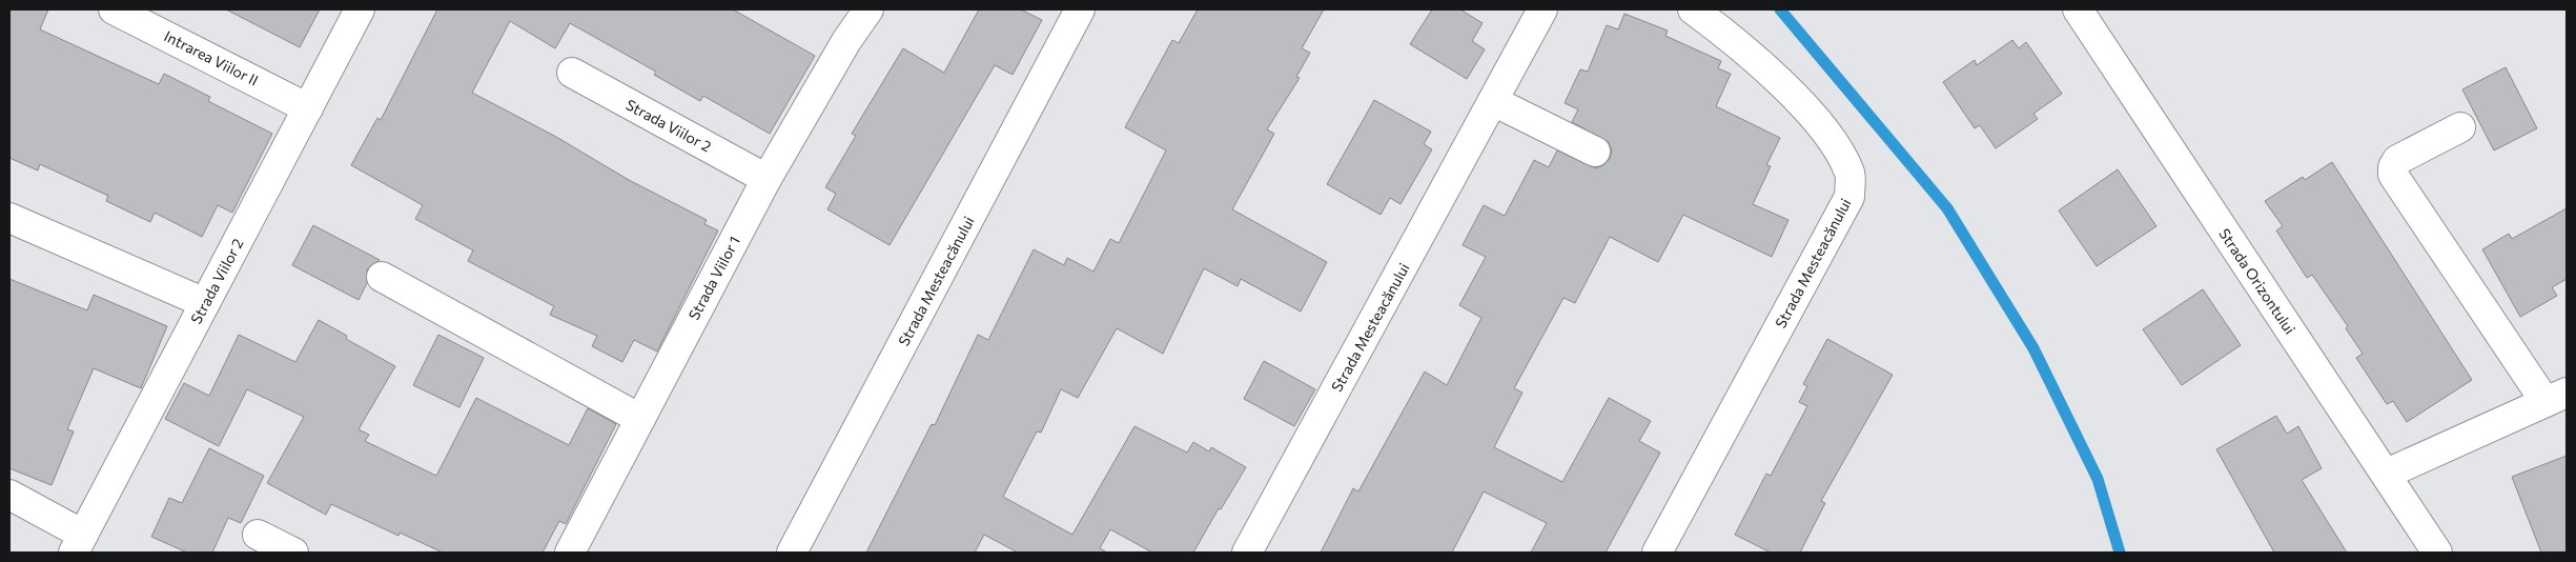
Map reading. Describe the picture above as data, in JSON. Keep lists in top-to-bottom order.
{
  "streets": {
    "street": [
      "Intrarea Viilor II",
      "Strada Viilor 2",
      "Strada Mesteacănului",
      "Strada Viilor 1",
      "Strada Orizontului"
    ]
  },
  "crossings": [
    ["Intrarea Viilor II", "Strada Viilor 2"],
    ["Strada Viilor 2", "Strada Viilor 1"]
  ]
}
